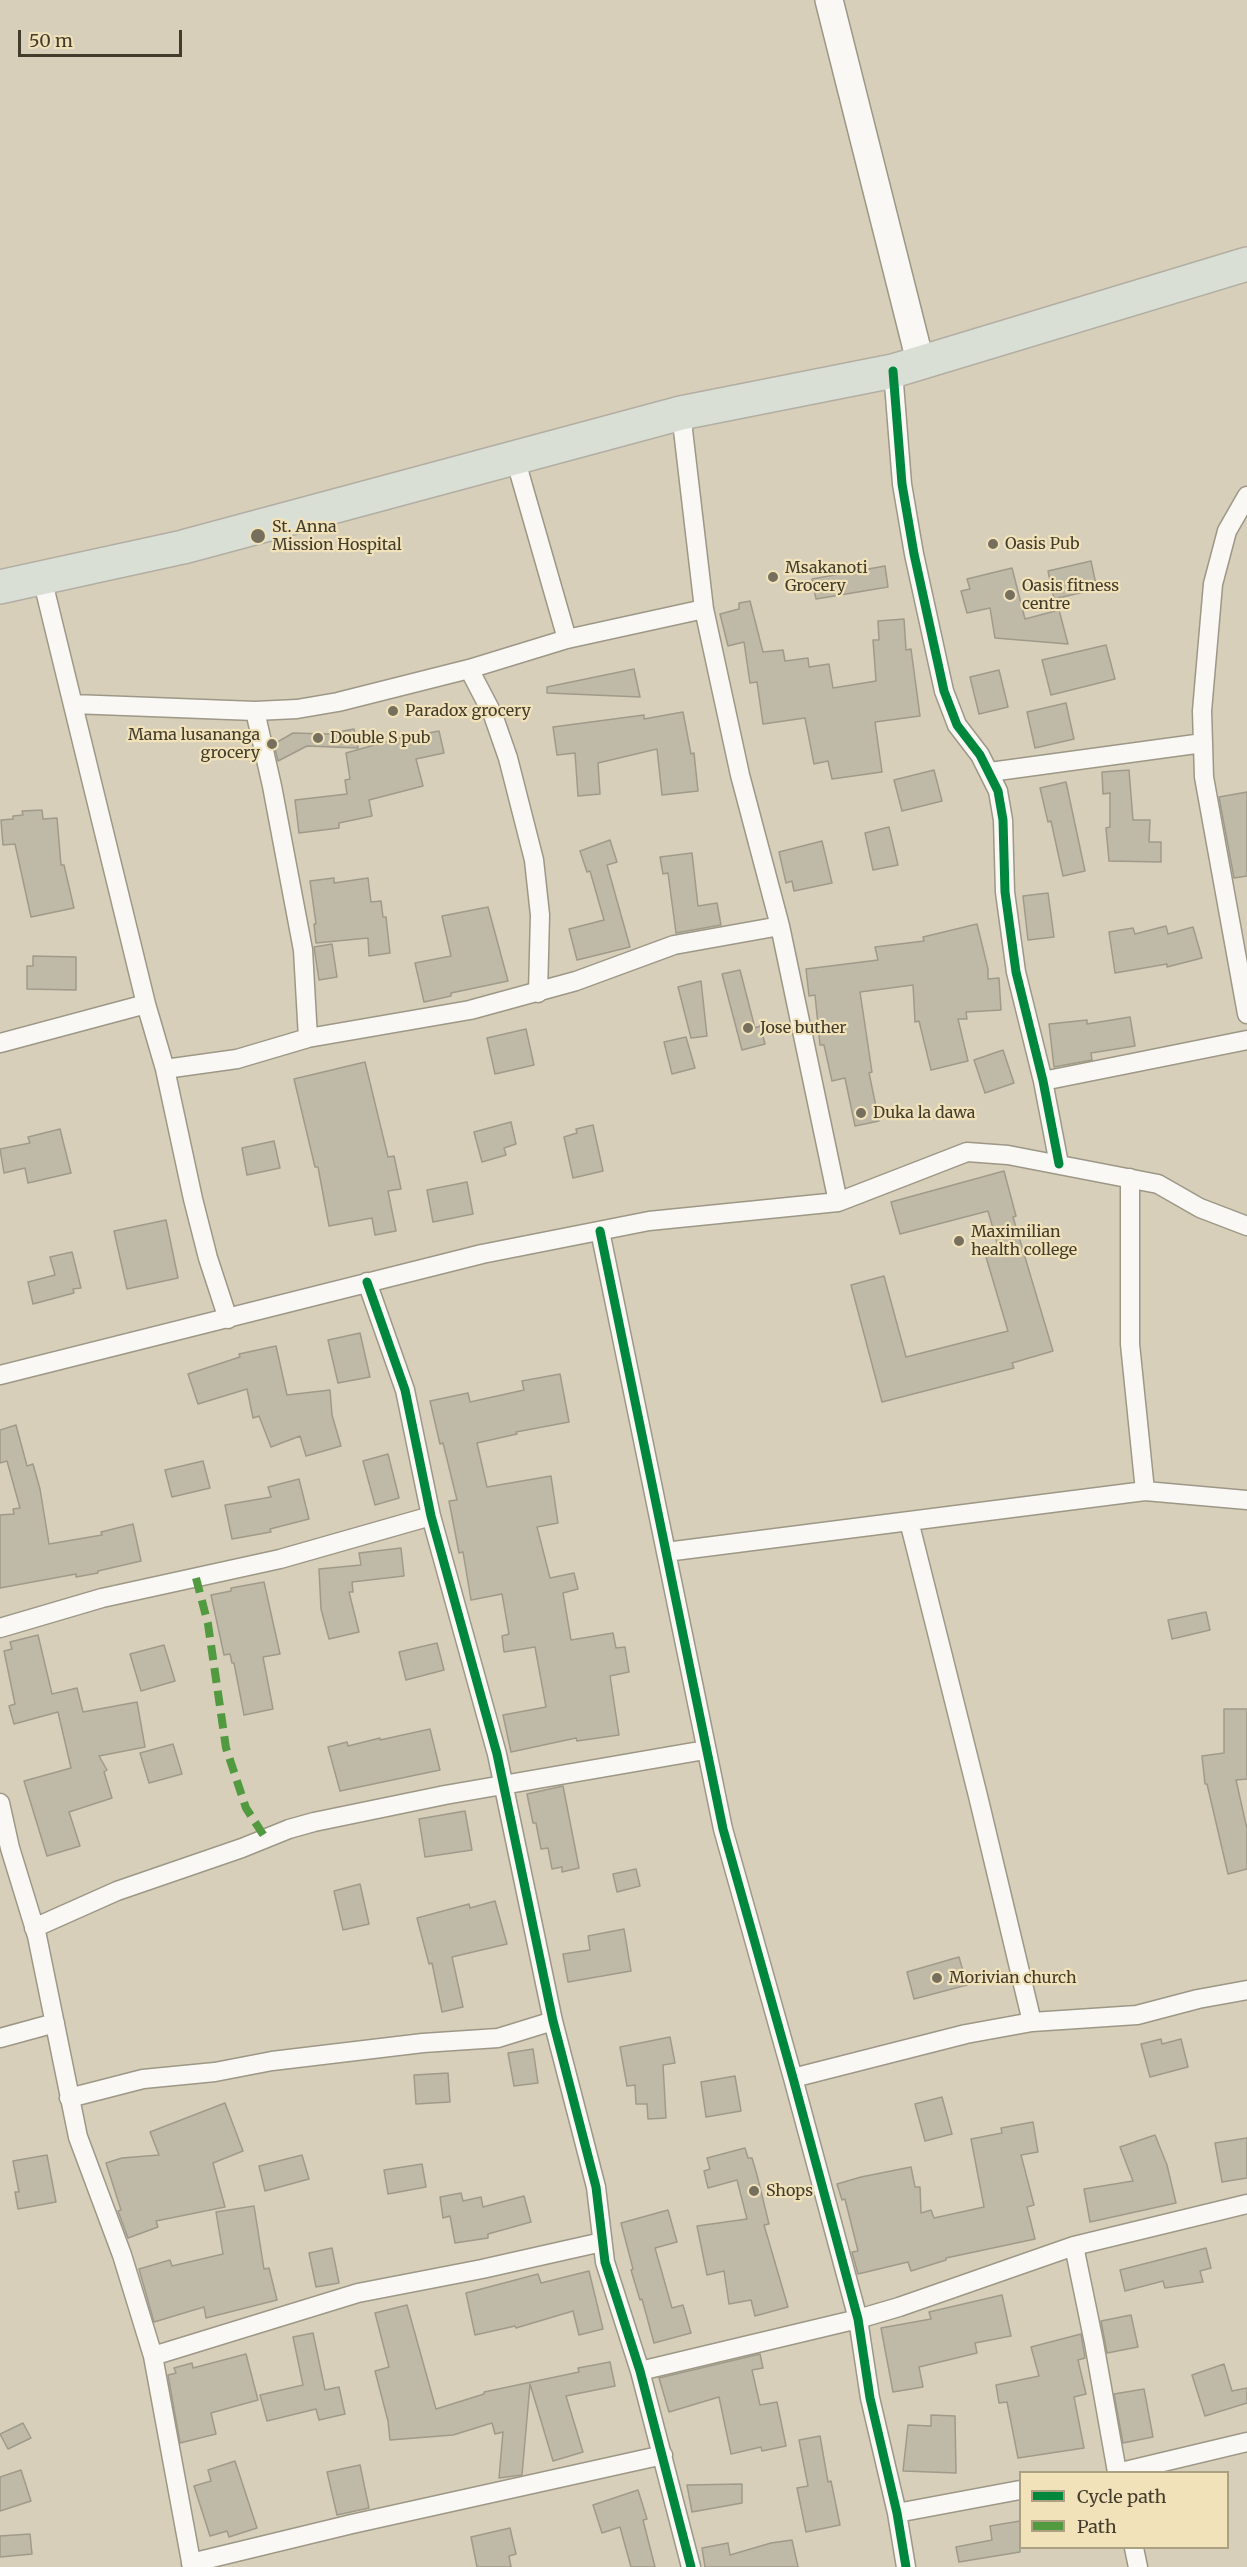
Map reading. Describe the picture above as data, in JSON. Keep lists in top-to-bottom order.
{
  "places": [
    "St. Anna Mission Hospital",
    "Oasis Pub",
    "Msakanoti Grocery",
    "Oasis fitness centre",
    "Paradox grocery",
    "Double S pub",
    "Mama lusananga grocery",
    "Jose buther",
    "Duka la dawa",
    "Maximilian health college",
    "Morivian church",
    "Shops"
  ],
  "legend": ["Cycle path", "Path"],
  "scale_bar": "50 m"
}
